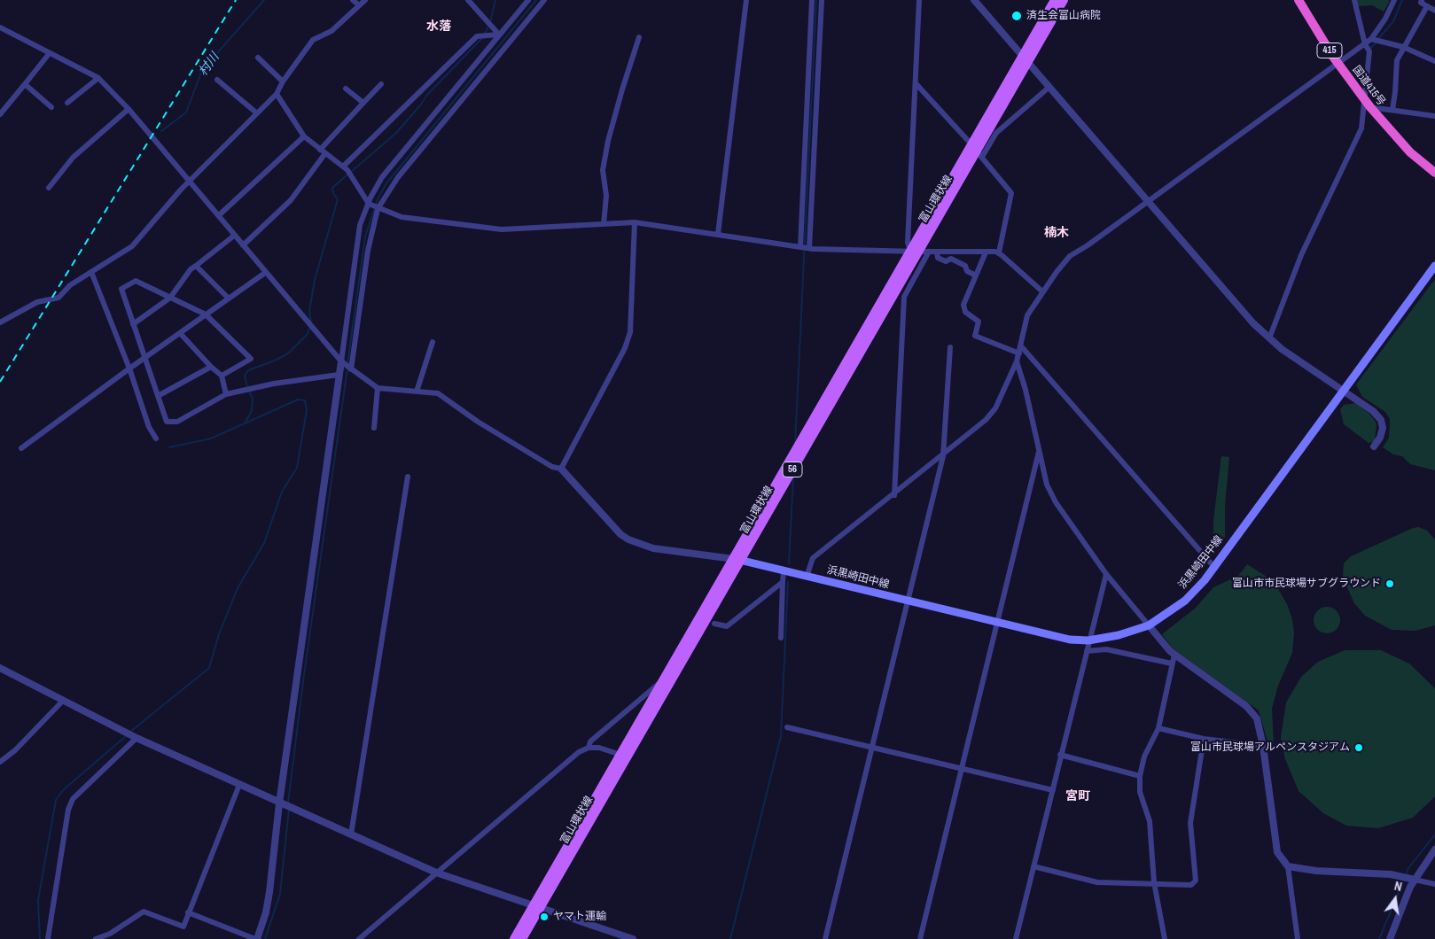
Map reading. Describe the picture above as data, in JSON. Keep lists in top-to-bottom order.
{
  "streets": {
    "highway": ["415", "国道415号"],
    "main road": ["富山環状線", "56", "浜黒崎田中線"]
  },
  "crossings": [
    ["富山環状線", "浜黒崎田中線"]
  ],
  "districts": ["水落", "楠木", "宮町"],
  "water": ["村川"],
  "places": [
    "済生会富山病院",
    "富山市市民球場サブグラウンド",
    "富山市民球場アルペンスタジアム",
    "ヤマト運輸"
  ],
  "north": "top"
}
